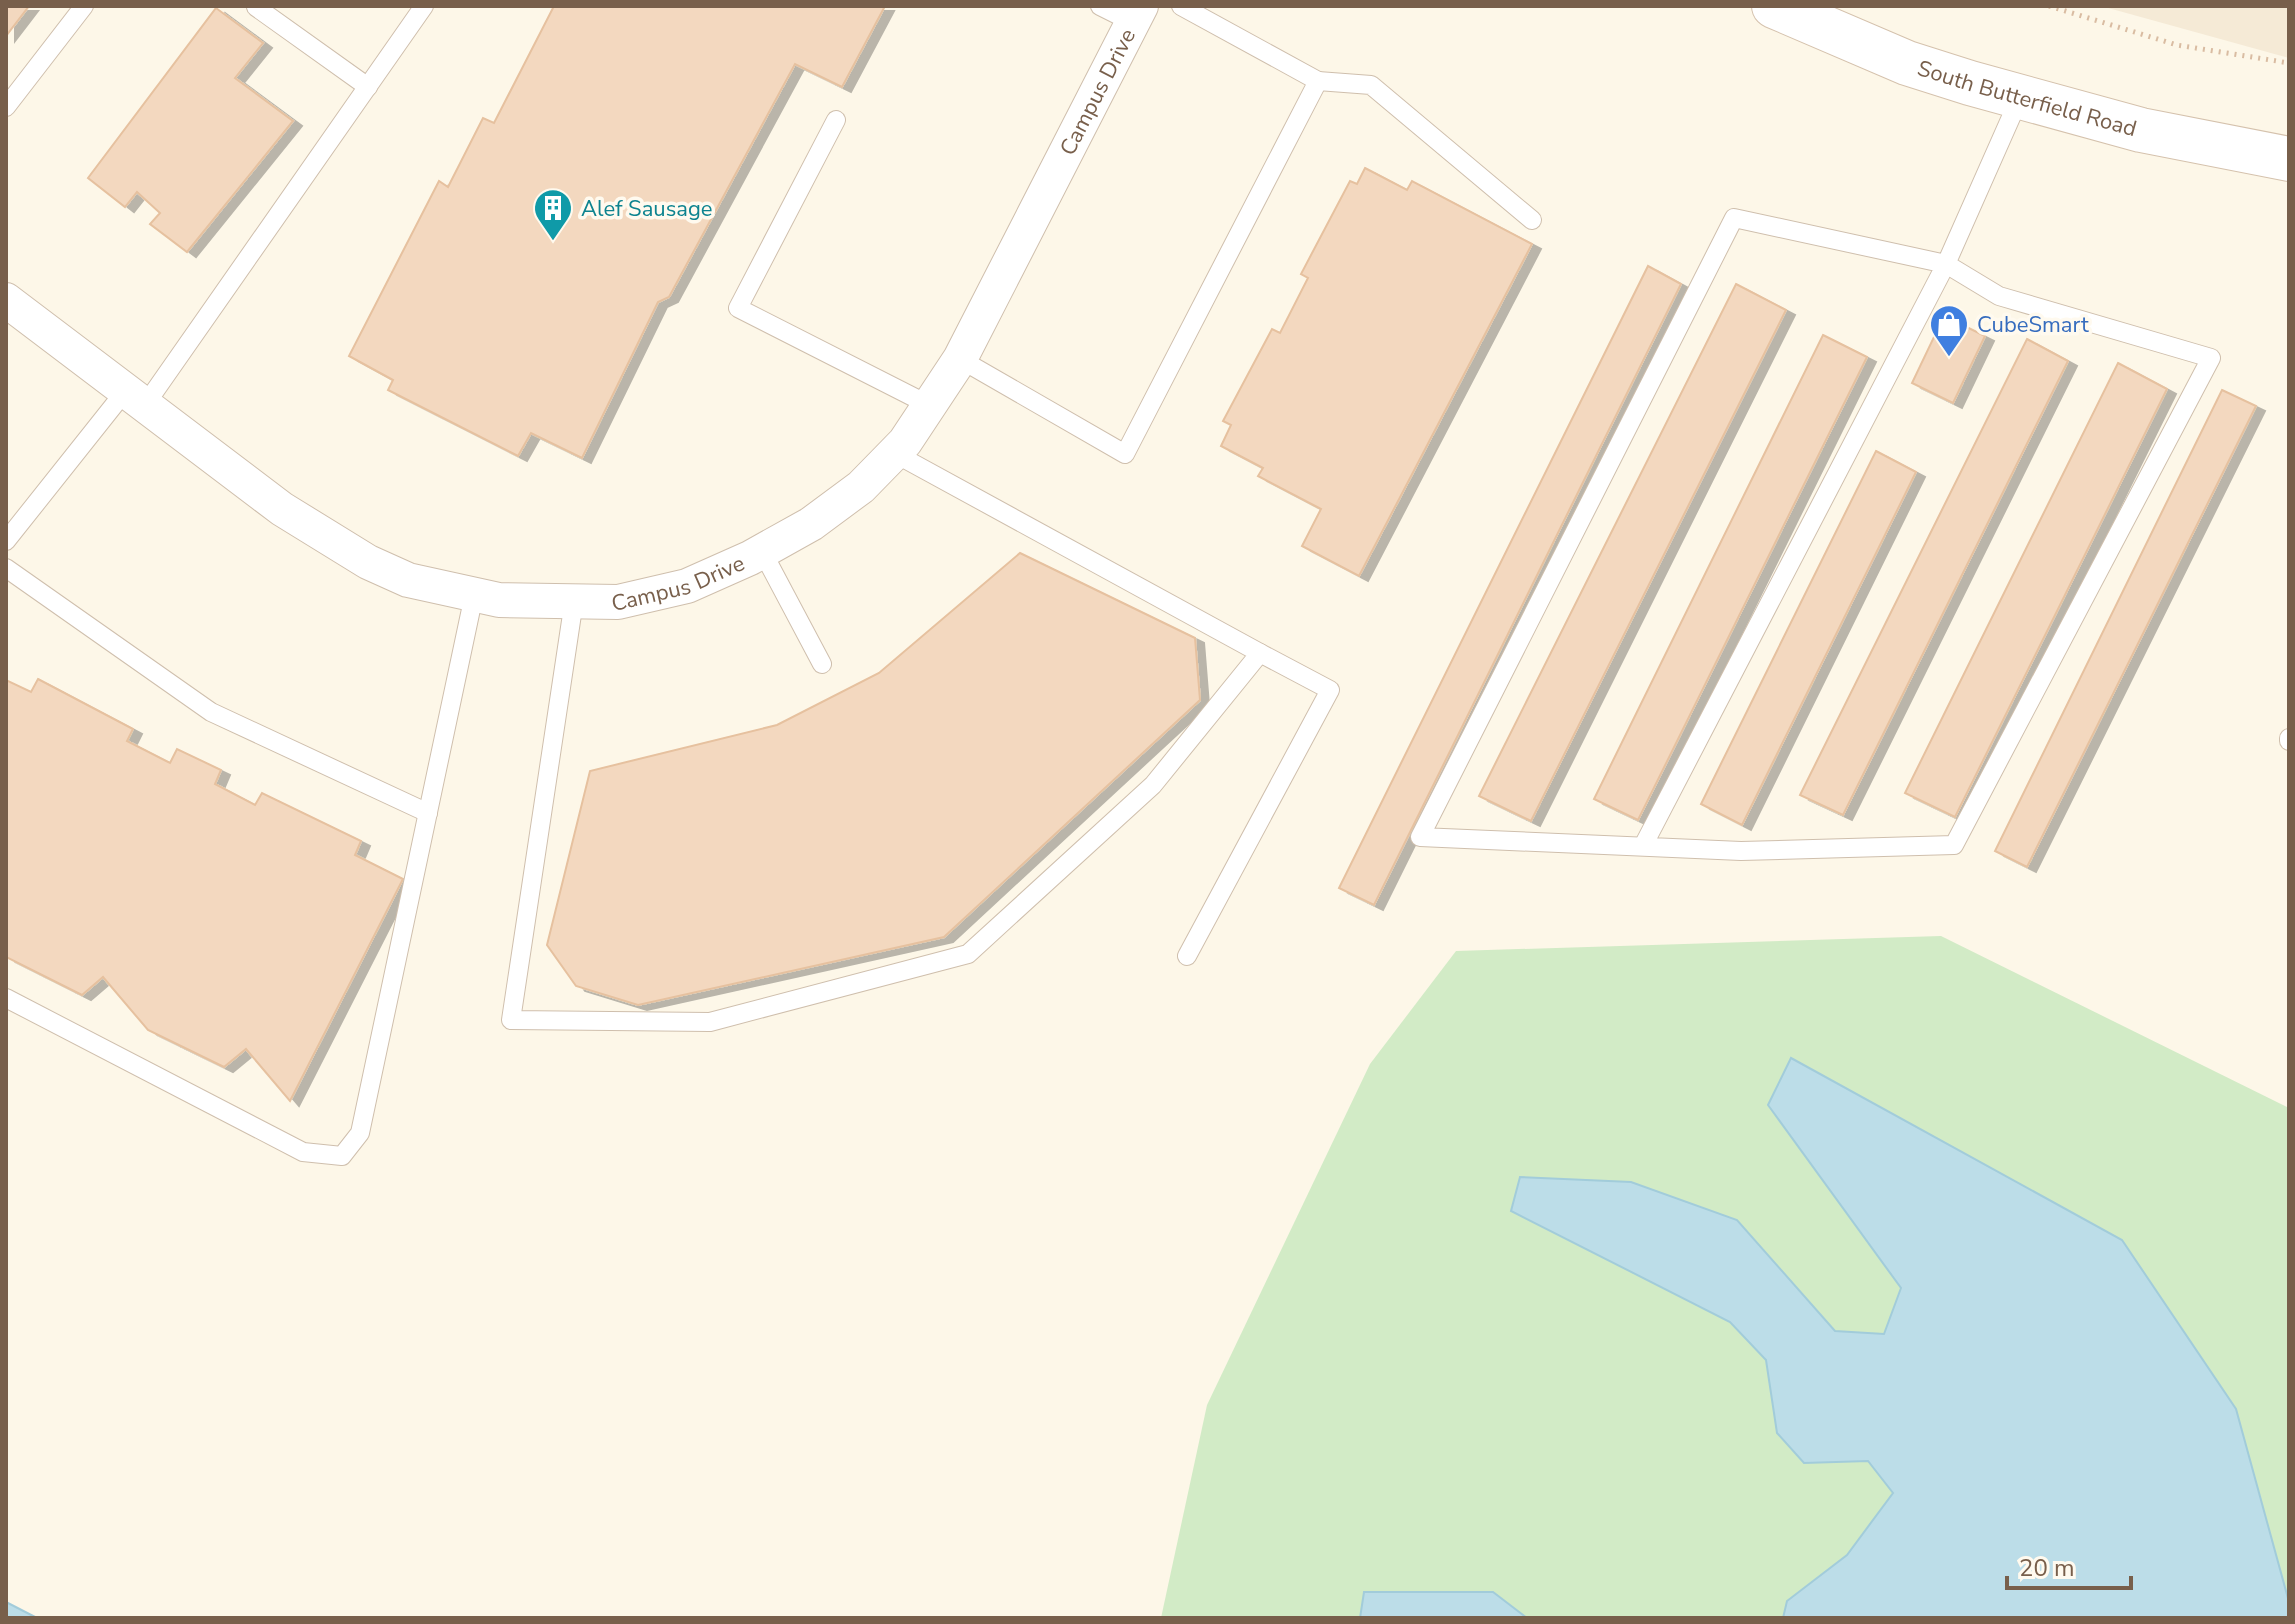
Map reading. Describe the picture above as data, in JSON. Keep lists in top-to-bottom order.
{
  "streets": {
    "main road": ["South Butterfield Road"],
    "street": ["Campus Drive"]
  },
  "places": {
    "building": ["Alef Sausage"],
    "shop": ["CubeSmart"]
  },
  "scale_bar": "20 m"
}
